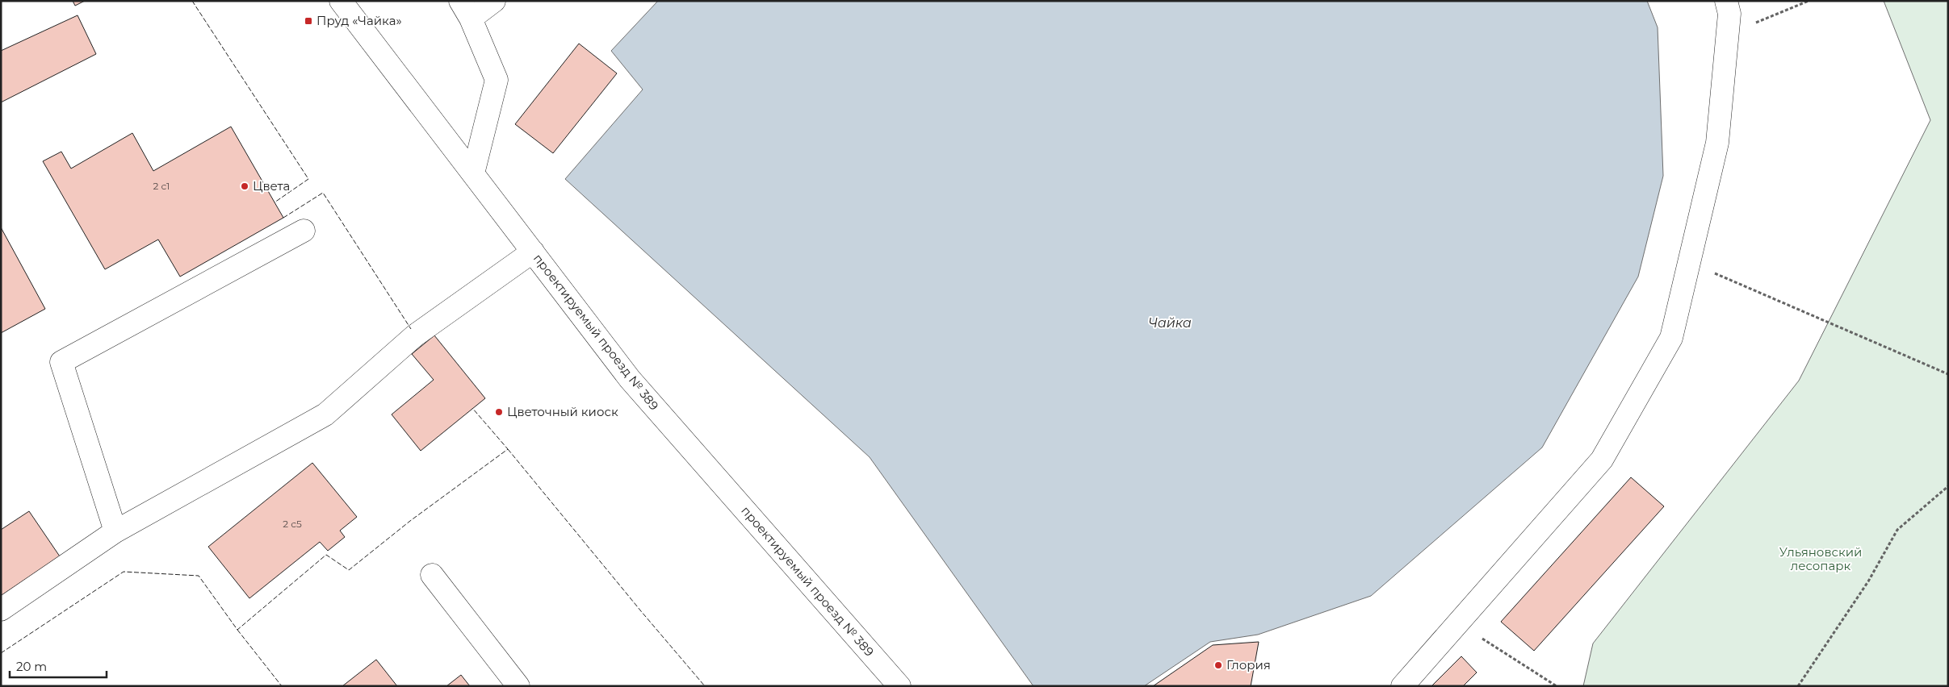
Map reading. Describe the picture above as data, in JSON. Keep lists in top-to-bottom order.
{
  "streets": {
    "main road": ["проектируемый проезд № 389"]
  },
  "water": ["Чайка"],
  "parks": ["Ульяновский лесопарк"],
  "places": {
    "transit": ["Пруд «Чайка»"],
    "other": ["Цвета", "Цветочный киоск", "Глория"]
  },
  "house_numbers": ["2 с1", "2 с5"],
  "scale_bar": "20 m"
}
